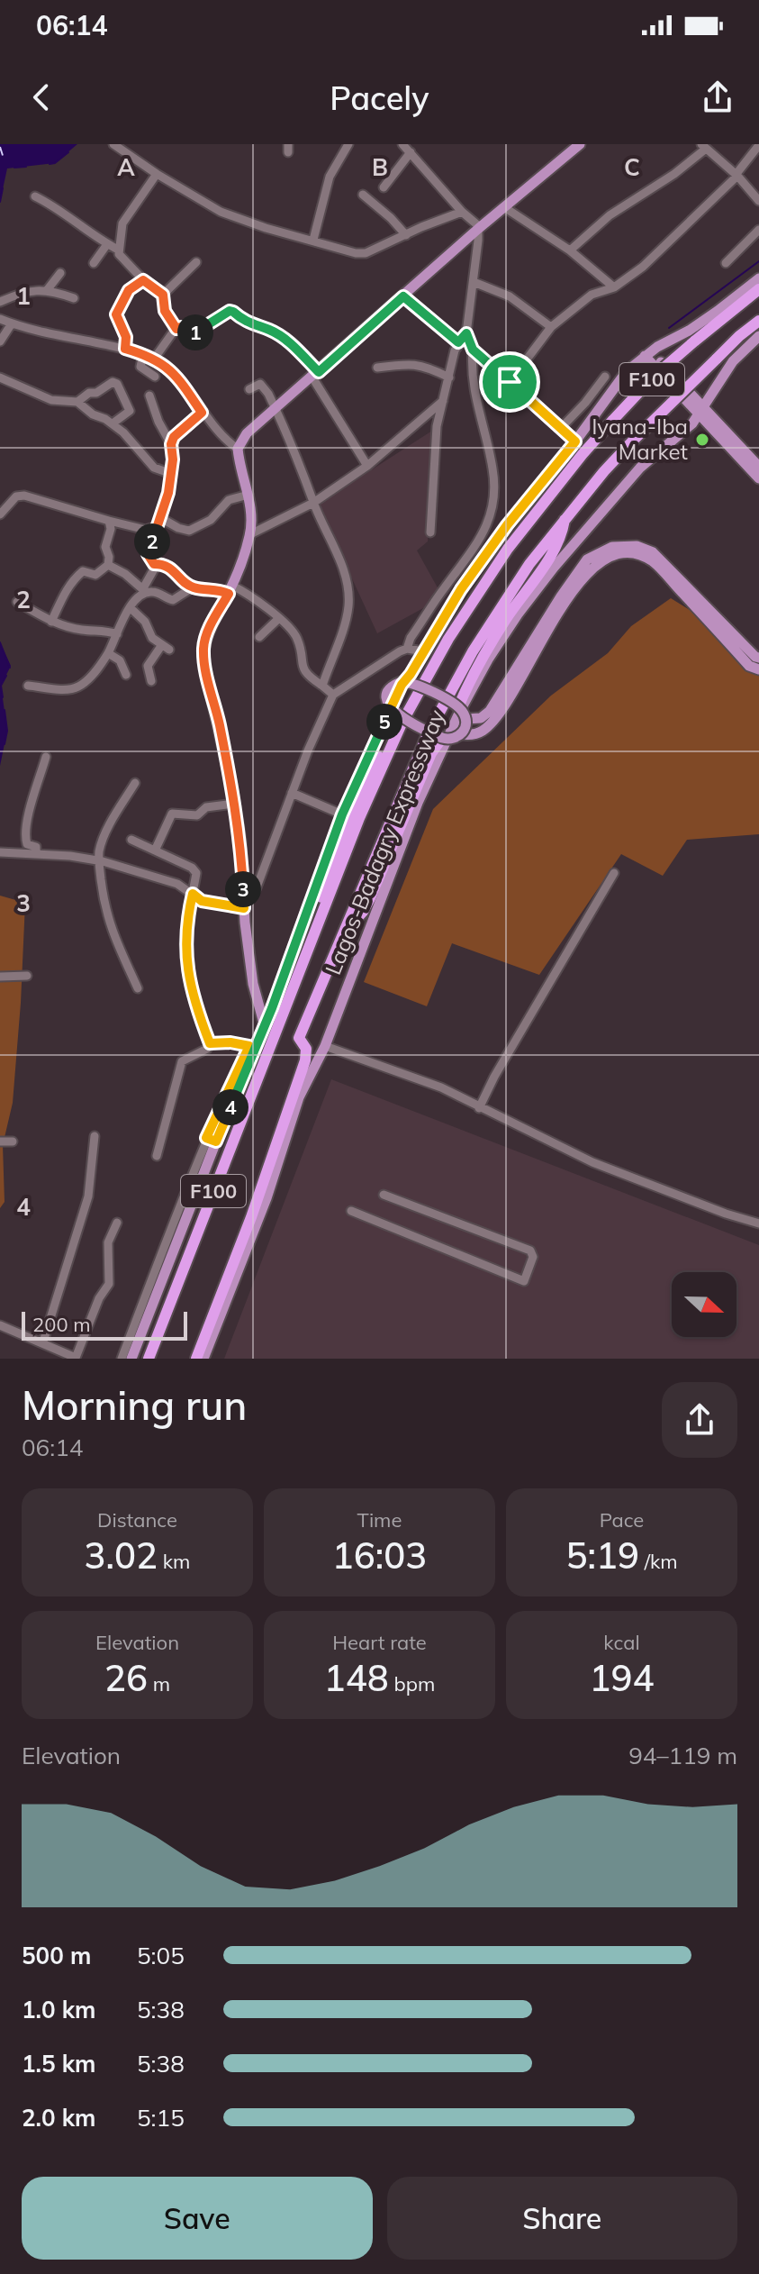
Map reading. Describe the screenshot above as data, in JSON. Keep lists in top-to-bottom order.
{
  "streets": {
    "highway": ["F100", "Lagos-Badagry Expressway"]
  },
  "places": ["Iyana-Iba Market"],
  "scale_bar": "200 m",
  "north": "right",
  "page": {
    "status": "06:14",
    "header": "Pacely",
    "pins": [
      "1",
      "2",
      "5",
      "3",
      "4"
    ],
    "scale": "200 m",
    "heading": ["Morning run", "06:14"],
    "stats": [
      ["Distance", "3.02 km"],
      ["Time", "16:03"],
      ["Pace", "5:19 /km"],
      ["Elevation", "26 m"],
      ["Heart rate", "148 bpm"],
      ["kcal", "194"]
    ],
    "chart": ["Elevation", "94–119 m"],
    "list": [
      {
        "name": "500 m",
        "note": "5:05"
      },
      {
        "name": "1.0 km",
        "note": "5:38"
      },
      {
        "name": "1.5 km",
        "note": "5:38"
      },
      {
        "name": "2.0 km",
        "note": "5:15"
      }
    ],
    "buttons": ["Save", "Share"]
  },
  "grid": {
    "columns": ["A", "B", "C"],
    "rows": [
      "1",
      "2",
      "3",
      "4"
    ]
  }
}
